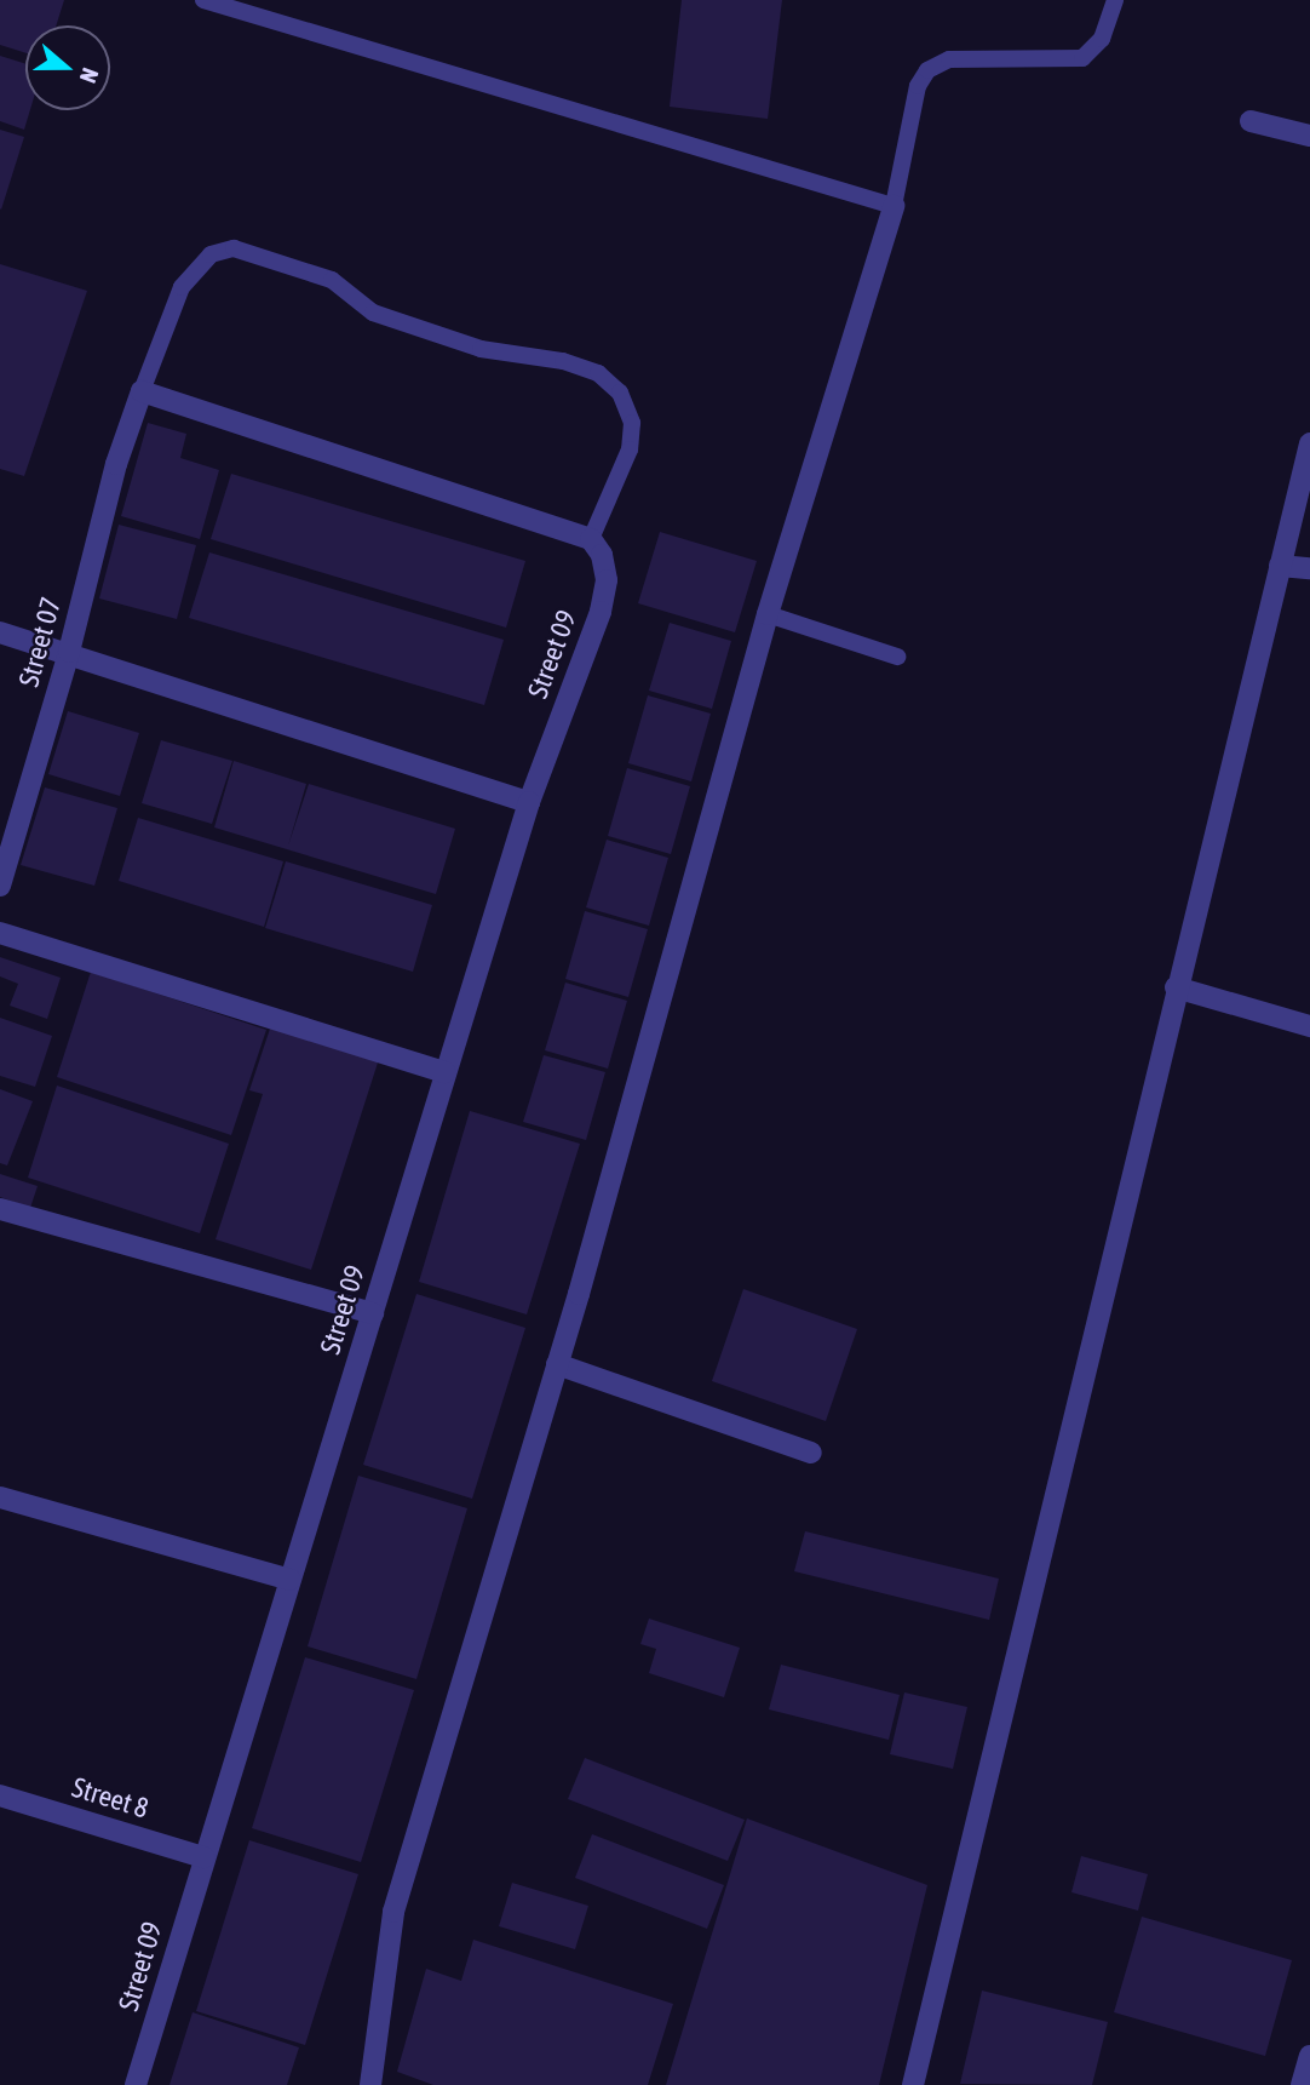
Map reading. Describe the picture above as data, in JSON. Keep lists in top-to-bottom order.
{
  "streets": {
    "street": ["Street 07", "Street 09", "Street 8"]
  },
  "crossings": [
    ["Street 09", "Street 8"]
  ],
  "north": "right"
}
